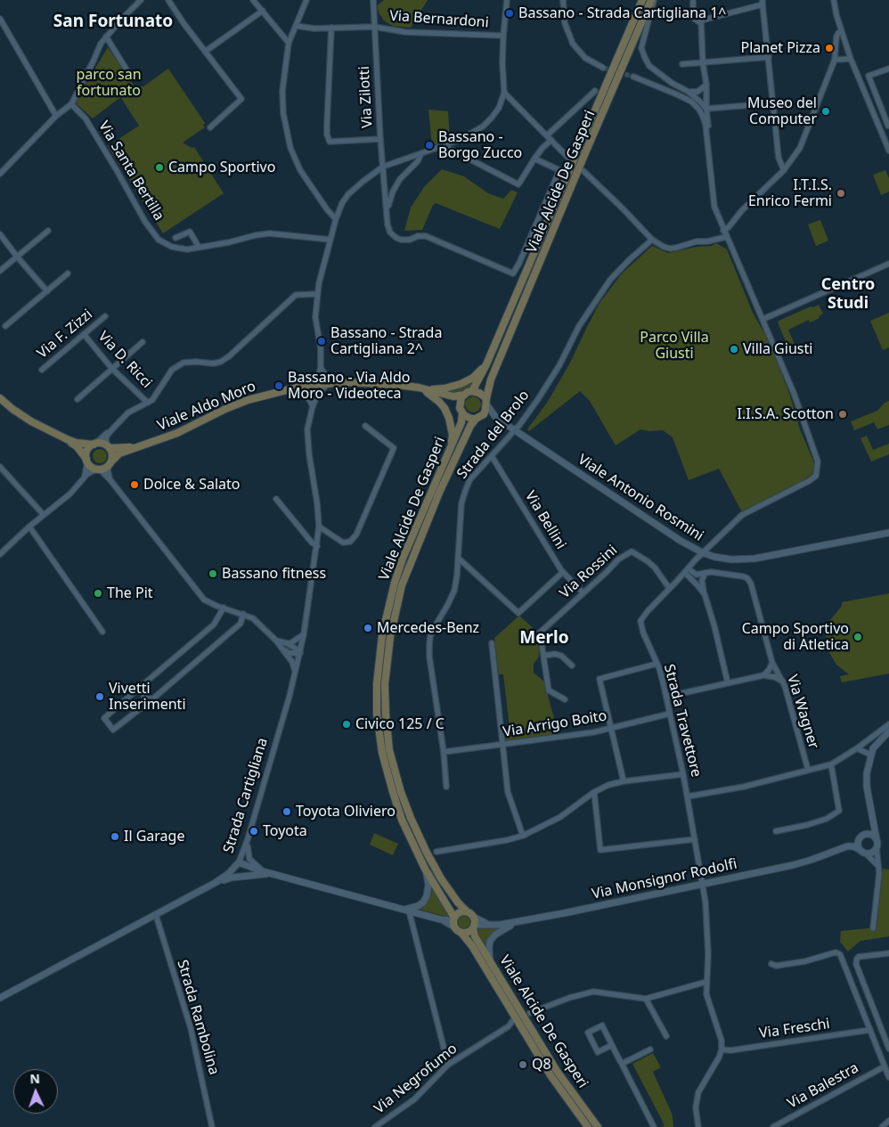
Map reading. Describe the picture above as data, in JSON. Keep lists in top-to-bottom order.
{
  "streets": {
    "main road": ["Viale Alcide De Gasperi", "Viale Aldo Moro"],
    "street": [
      "Via Bernardoni",
      "Via Zilotti",
      "Via Santa Bertilla",
      "Via F. Zizzi",
      "Via D. Ricci",
      "Strada del Brolo",
      "Viale Antonio Rosmini",
      "Via Bellini",
      "Via Rossini",
      "Via Wagner",
      "Strada Travettore",
      "Via Arrigo Boito",
      "Strada Cartigliana",
      "Via Monsignor Rodolfi",
      "Strada Rambolina",
      "Via Freschi",
      "Via Negrofumo",
      "Via Balestra"
    ]
  },
  "crossings": [
    ["Via Bernardoni", "Via Zilotti"],
    ["Viale Alcide De Gasperi", "Viale Aldo Moro"],
    ["Viale Alcide De Gasperi", "Viale Antonio Rosmini"],
    ["Viale Alcide De Gasperi", "Via Monsignor Rodolfi"],
    ["Viale Alcide De Gasperi", "Via Negrofumo"],
    ["Via F. Zizzi", "Via D. Ricci"],
    ["Viale Aldo Moro", "Viale Antonio Rosmini"],
    ["Viale Aldo Moro", "Strada Cartigliana"],
    ["Strada del Brolo", "Viale Antonio Rosmini"],
    ["Strada del Brolo", "Via Bellini"],
    ["Strada del Brolo", "Via Arrigo Boito"],
    ["Viale Antonio Rosmini", "Strada Travettore"],
    ["Via Bellini", "Via Rossini"],
    ["Via Rossini", "Strada Travettore"],
    ["Via Wagner", "Strada Travettore"],
    ["Strada Travettore", "Via Arrigo Boito"],
    ["Strada Travettore", "Via Monsignor Rodolfi"],
    ["Strada Travettore", "Via Freschi"],
    ["Strada Cartigliana", "Strada Rambolina"]
  ],
  "districts": ["San Fortunato", "Centro Studi", "Merlo"],
  "parks": ["parco san fortunato", "Parco Villa Giusti"],
  "places": [
    "Bassano - Strada Cartigliana 1^",
    "Planet Pizza",
    "Museo del Computer",
    "Bassano - Borgo Zucco",
    "Campo Sportivo",
    "I.T.I.S. Enrico Fermi",
    "Bassano - Strada Cartigliana 2^",
    "Villa Giusti",
    "Bassano - Via Aldo Moro - Videoteca",
    "I.I.S.A. Scotton",
    "Dolce & Salato",
    "Bassano fitness",
    "The Pit",
    "Mercedes-Benz",
    "Campo Sportivo di Atletica",
    "Vivetti Inserimenti",
    "Civico 125 / C",
    "Toyota Oliviero",
    "Toyota",
    "Il Garage",
    "Q8"
  ],
  "north": "top"
}
